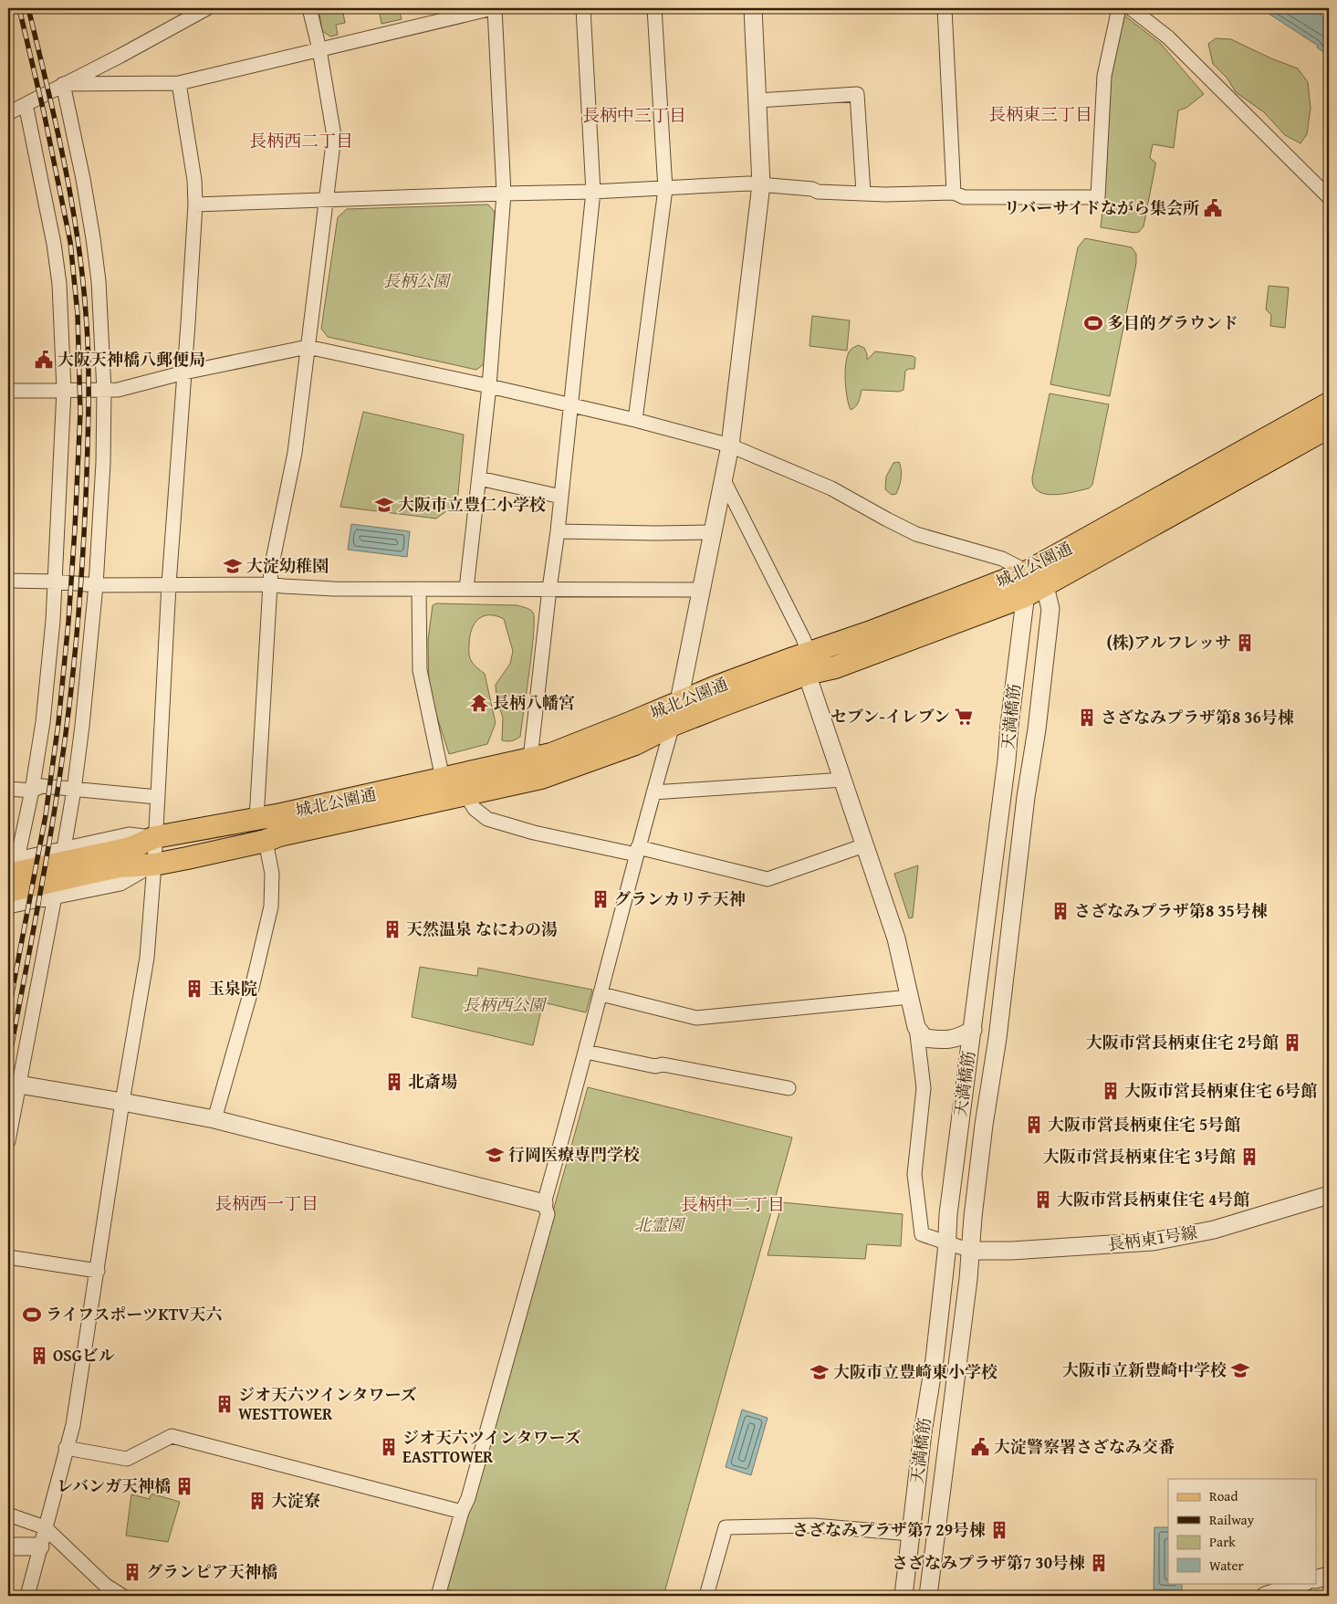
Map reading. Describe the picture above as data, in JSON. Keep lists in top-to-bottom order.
{
  "streets": {
    "main road": ["城北公園通"],
    "street": ["天満橋筋", "長柄東1号線"]
  },
  "crossings": [
    ["城北公園通", "天満橋筋"],
    ["天満橋筋", "長柄東1号線"]
  ],
  "districts": [
    "長柄東三丁目",
    "長柄中三丁目",
    "長柄西二丁目",
    "長柄西一丁目",
    "長柄中二丁目"
  ],
  "parks": ["長柄公園", "長柄西公園", "北霊園"],
  "places": {
    "public building": ["リバーサイドながら集会所", "大阪天神橋八郵便局", "大淀警察署さざなみ交番"],
    "sports": ["多目的グラウンド", "ライフスポーツKTV天六"],
    "school or university": [
      "大阪市立豊仁小学校",
      "大淀幼稚園",
      "行岡医療専門学校",
      "大阪市立新豊崎中学校",
      "大阪市立豊崎東小学校"
    ],
    "building": [
      "(株)アルフレッサ",
      "さざなみプラザ第8 36号棟",
      "グランカリテ天神",
      "さざなみプラザ第8 35号棟",
      "天然温泉 なにわの湯",
      "玉泉院",
      "大阪市営長柄東住宅 2号館",
      "北斎場",
      "大阪市営長柄東住宅 6号館",
      "大阪市営長柄東住宅 5号館",
      "大阪市営長柄東住宅 3号館",
      "大阪市営長柄東住宅 4号館",
      "OSGビル",
      "ジオ天六ツインタワーズ WESTTOWER",
      "ジオ天六ツインタワーズ EASTTOWER",
      "レバンガ天神橋",
      "大淀寮",
      "さざなみプラザ第7 29号棟",
      "さざなみプラザ第7 30号棟",
      "グランピア天神橋"
    ],
    "temple": ["長柄八幡宮"],
    "supermarket": ["セブン-イレブン"]
  },
  "legend": [
    "Road",
    "Railway",
    "Park",
    "Water"
  ]
}
